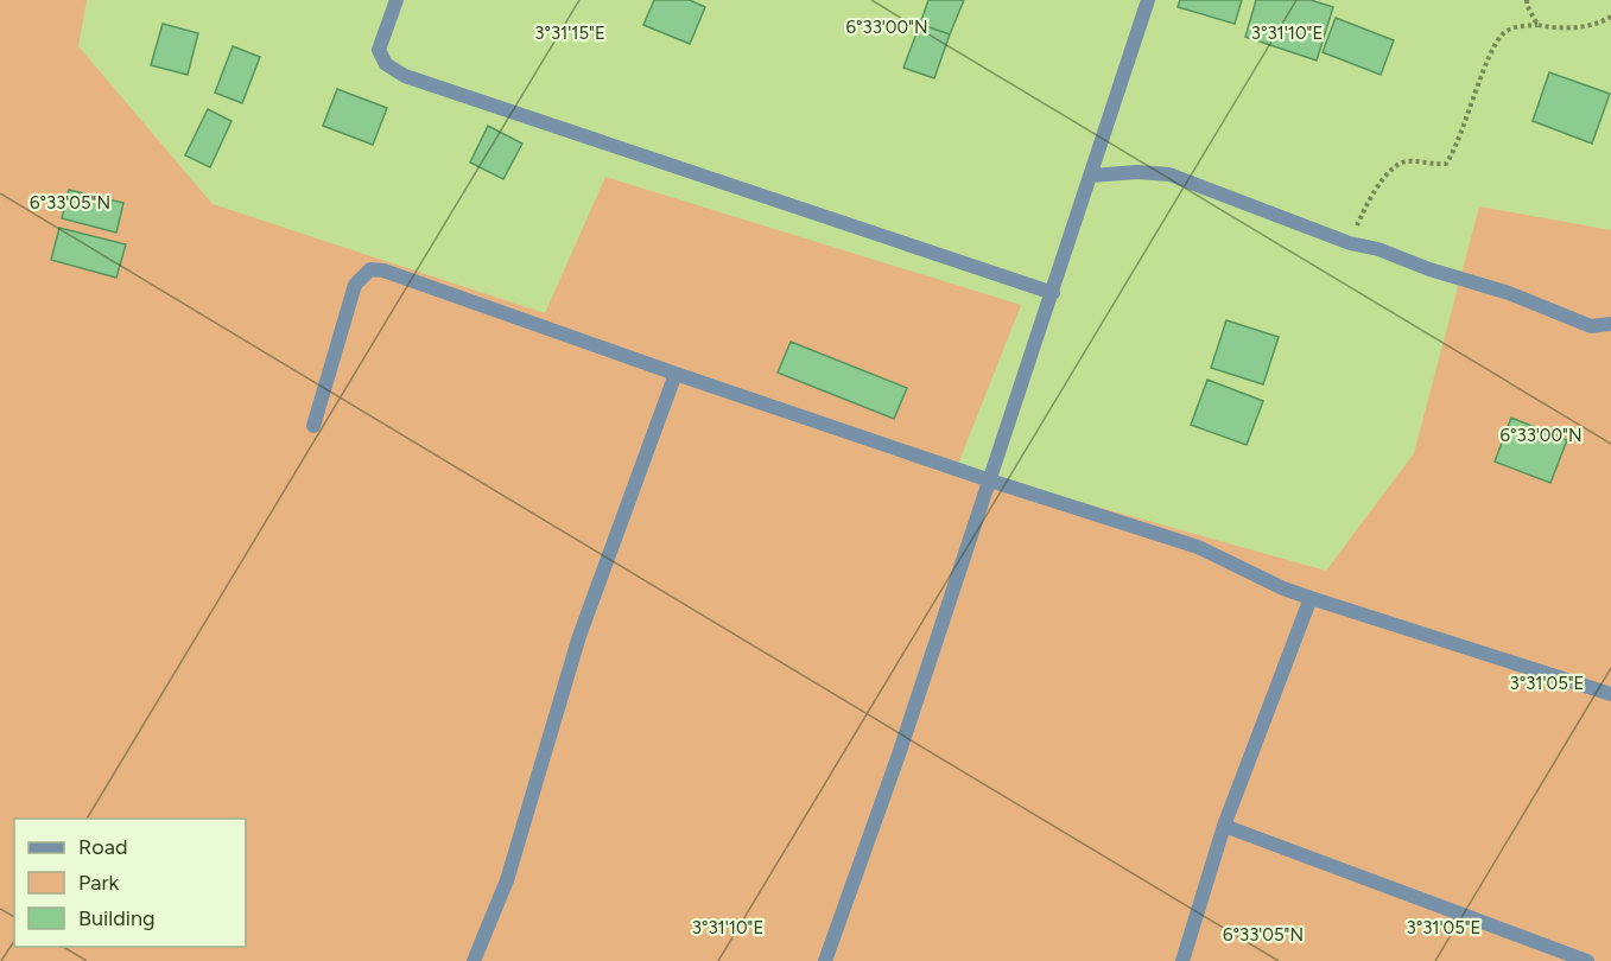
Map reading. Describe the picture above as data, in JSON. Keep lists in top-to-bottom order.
{
  "legend": ["Road", "Park", "Building"],
  "coordinates": [
    "6°33'00\"N",
    "3°31'15\"E",
    "3°31'10\"E",
    "6°33'05\"N",
    "3°31'05\"E"
  ]
}
